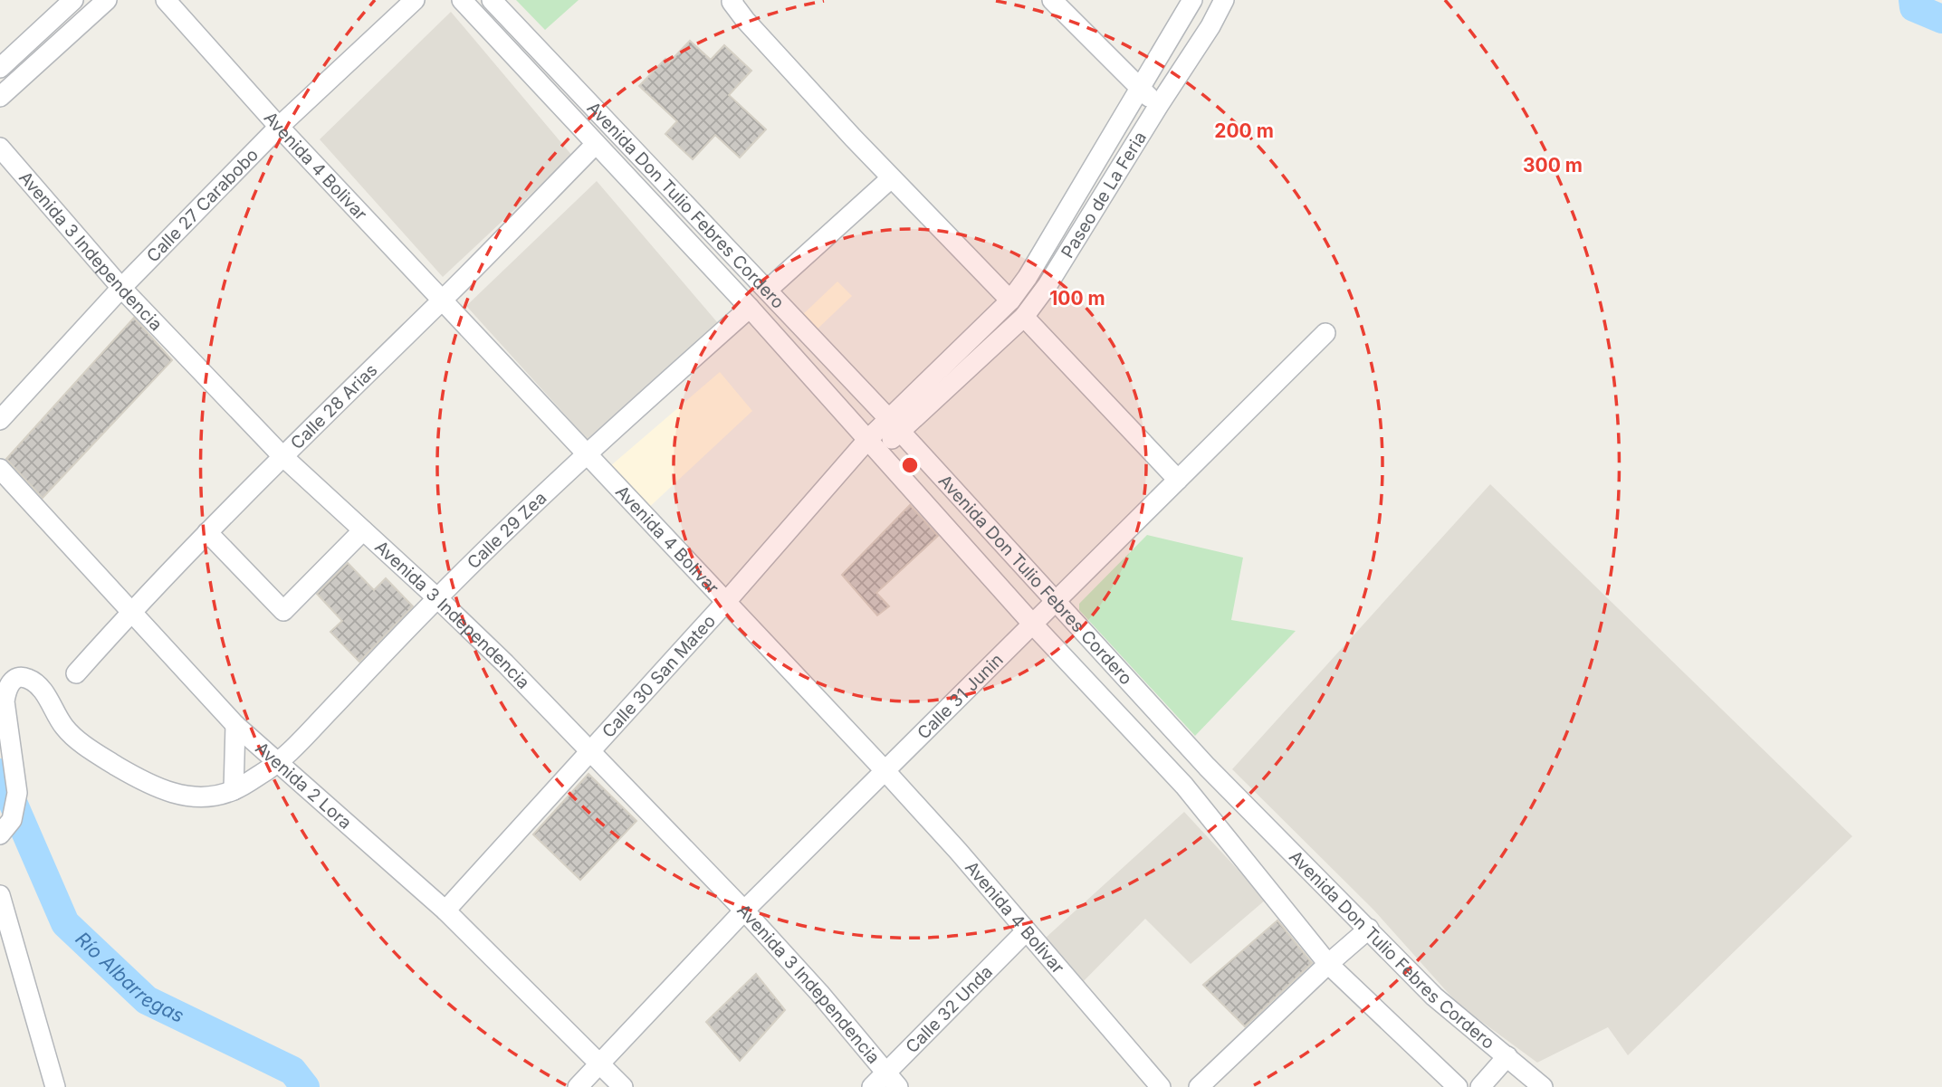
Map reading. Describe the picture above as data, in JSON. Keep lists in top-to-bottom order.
{
  "streets": {
    "street": [
      "Avenida 4 Bolivar",
      "Paseo de La Feria",
      "Avenida Don Tulio Febres Cordero",
      "Calle 27 Carabobo",
      "Avenida 3 Independencia",
      "Calle 28 Arias",
      "Calle 29 Zea",
      "Calle 30 San Mateo",
      "Calle 31 Junin",
      "Avenida 2 Lora",
      "Calle 32 Unda"
    ]
  },
  "crossings": [
    ["Avenida 4 Bolivar", "Calle 27 Carabobo"],
    ["Avenida 4 Bolivar", "Calle 28 Arias"],
    ["Avenida 4 Bolivar", "Calle 29 Zea"],
    ["Avenida 4 Bolivar", "Calle 30 San Mateo"],
    ["Avenida 4 Bolivar", "Calle 31 Junin"],
    ["Avenida 4 Bolivar", "Calle 32 Unda"],
    ["Paseo de La Feria", "Avenida Don Tulio Febres Cordero"],
    ["Paseo de La Feria", "Calle 30 San Mateo"],
    ["Avenida Don Tulio Febres Cordero", "Calle 28 Arias"],
    ["Avenida Don Tulio Febres Cordero", "Calle 29 Zea"],
    ["Avenida Don Tulio Febres Cordero", "Calle 30 San Mateo"],
    ["Avenida Don Tulio Febres Cordero", "Calle 31 Junin"],
    ["Calle 27 Carabobo", "Avenida 3 Independencia"],
    ["Avenida 3 Independencia", "Calle 28 Arias"],
    ["Avenida 3 Independencia", "Calle 29 Zea"],
    ["Avenida 3 Independencia", "Calle 30 San Mateo"],
    ["Avenida 3 Independencia", "Calle 31 Junin"],
    ["Avenida 3 Independencia", "Calle 32 Unda"],
    ["Calle 28 Arias", "Avenida 2 Lora"],
    ["Calle 29 Zea", "Avenida 2 Lora"],
    ["Calle 30 San Mateo", "Avenida 2 Lora"],
    ["Calle 31 Junin", "Avenida 2 Lora"]
  ],
  "water": ["Río Albarregas"],
  "rings": ["200 m", "300 m", "100 m"]
}
